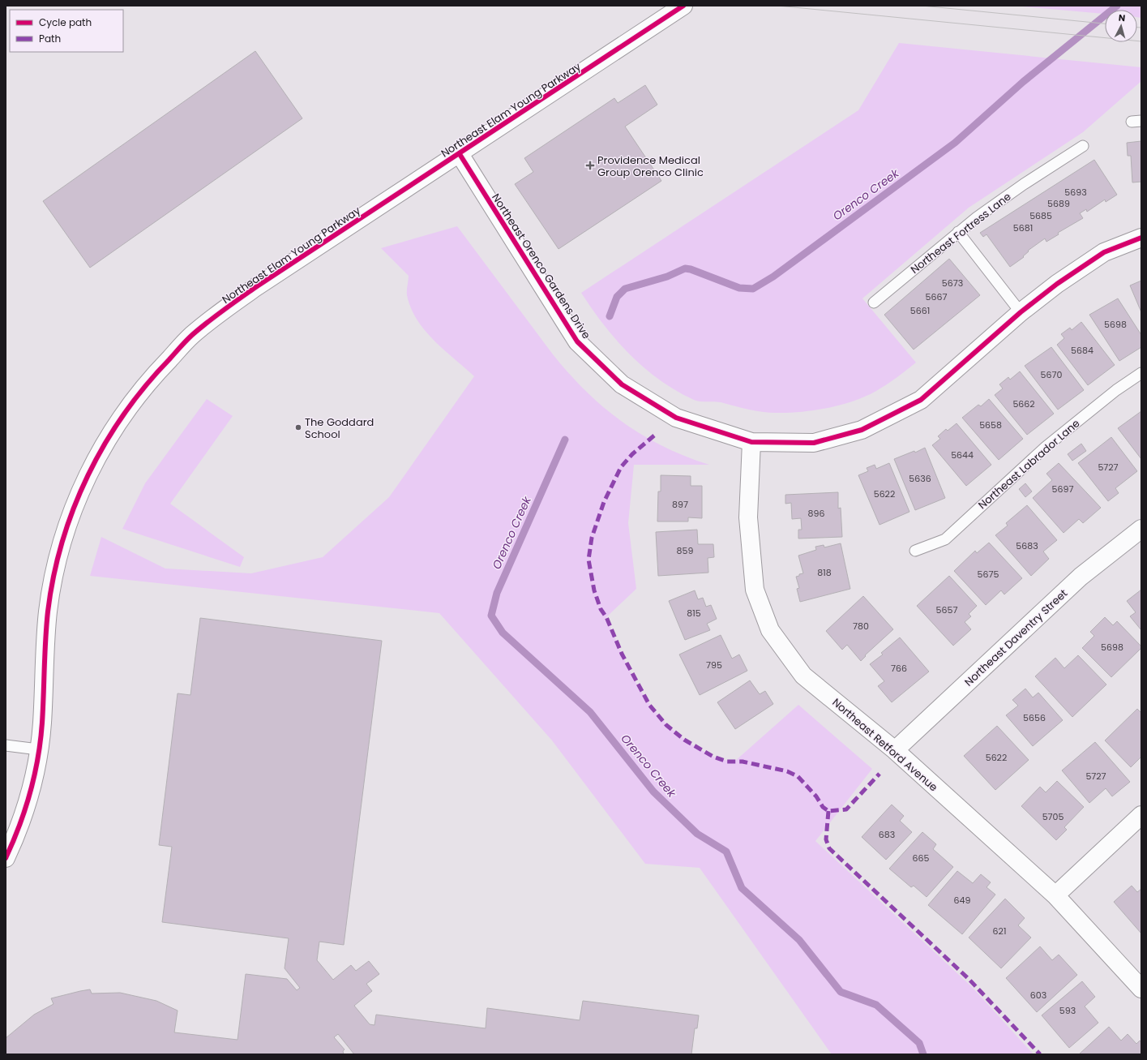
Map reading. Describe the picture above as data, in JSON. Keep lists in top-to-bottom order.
{
  "streets": {
    "street": [
      "Northeast Elam Young Parkway",
      "Northeast Orenco Gardens Drive",
      "Northeast Daventry Street",
      "Northeast Retford Avenue"
    ],
    "lane": ["Northeast Fortress Lane", "Northeast Labrador Lane"]
  },
  "crossings": [
    ["Northeast Elam Young Parkway", "Northeast Orenco Gardens Drive"],
    ["Northeast Orenco Gardens Drive", "Northeast Retford Avenue"],
    ["Northeast Daventry Street", "Northeast Retford Avenue"]
  ],
  "water": ["Orenco Creek"],
  "places": {
    "health": ["Providence Medical Group Orenco Clinic"],
    "other": ["The Goddard School"]
  },
  "house_numbers": [
    "5693",
    "5689",
    "5685",
    "5681",
    "5673",
    "5667",
    "5661",
    "5698",
    "5684",
    "5670",
    "5662",
    "5658",
    "5644",
    "5727",
    "5636",
    "5697",
    "5622",
    "897",
    "896",
    "5683",
    "859",
    "818",
    "5675",
    "5657",
    "815",
    "780",
    "5698",
    "795",
    "766",
    "5656",
    "5622",
    "5727",
    "5705",
    "683",
    "665",
    "649",
    "621",
    "603",
    "593"
  ],
  "legend": ["Cycle path", "Path"],
  "north": "top"
}
